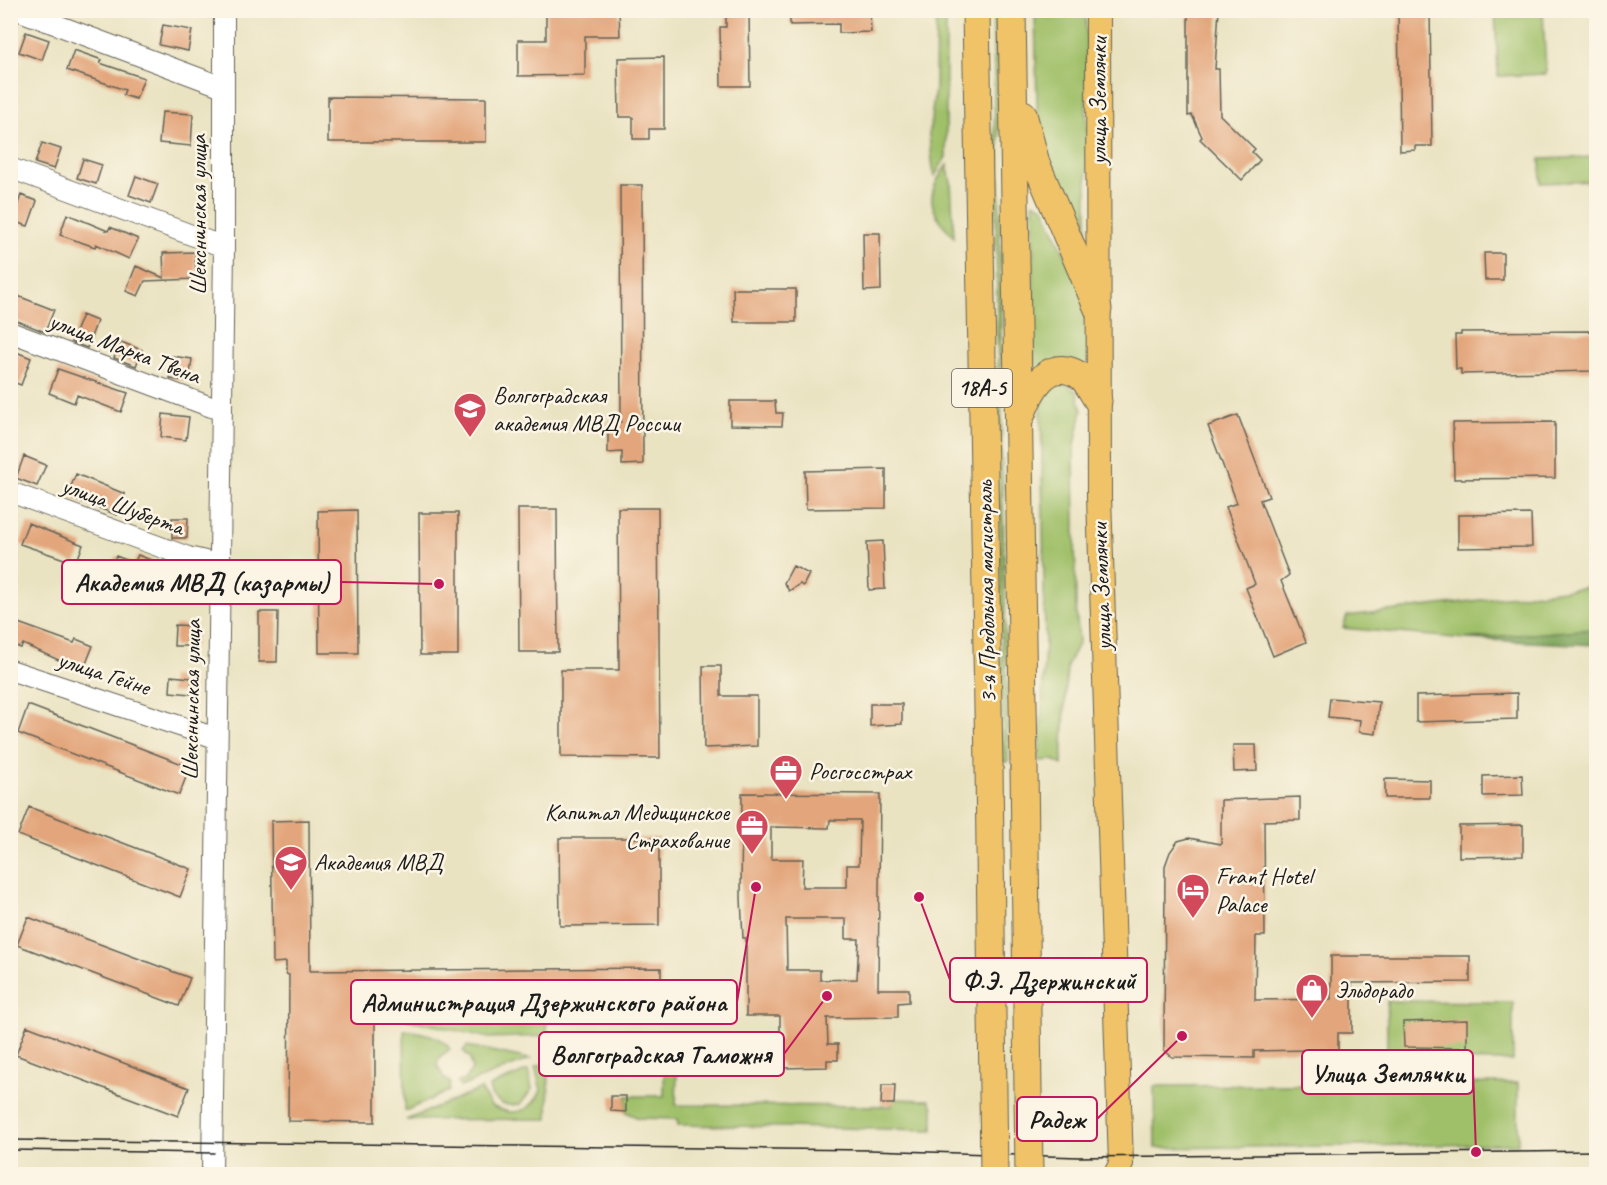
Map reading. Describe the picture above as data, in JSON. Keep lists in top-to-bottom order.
{
  "streets": {
    "highway": ["18А-5", "3-я Продольная магистраль"],
    "main road": ["улица Землячки"],
    "street": [
      "Шекснинская улица",
      "улица Марка Твена",
      "улица Шуберта",
      "улица Гейне"
    ]
  },
  "crossings": [
    ["Шекснинская улица", "улица Марка Твена"],
    ["Шекснинская улица", "улица Шуберта"],
    ["Шекснинская улица", "улица Гейне"]
  ],
  "places": {
    "school or university": ["Волгоградская академия МВД России", "Академия МВД"],
    "other": [
      "Академия МВД (казармы)",
      "Администрация Дзержинского района",
      "Ф.Э. Дзержинский",
      "Волгоградская Таможня",
      "Радеж",
      "Улица Землячки"
    ],
    "office": ["Росгосстрах", "Капитал Медицинское Страхование"],
    "hotel": ["Frant Hotel Palace"],
    "shop": ["Эльдорадо"]
  }
}
